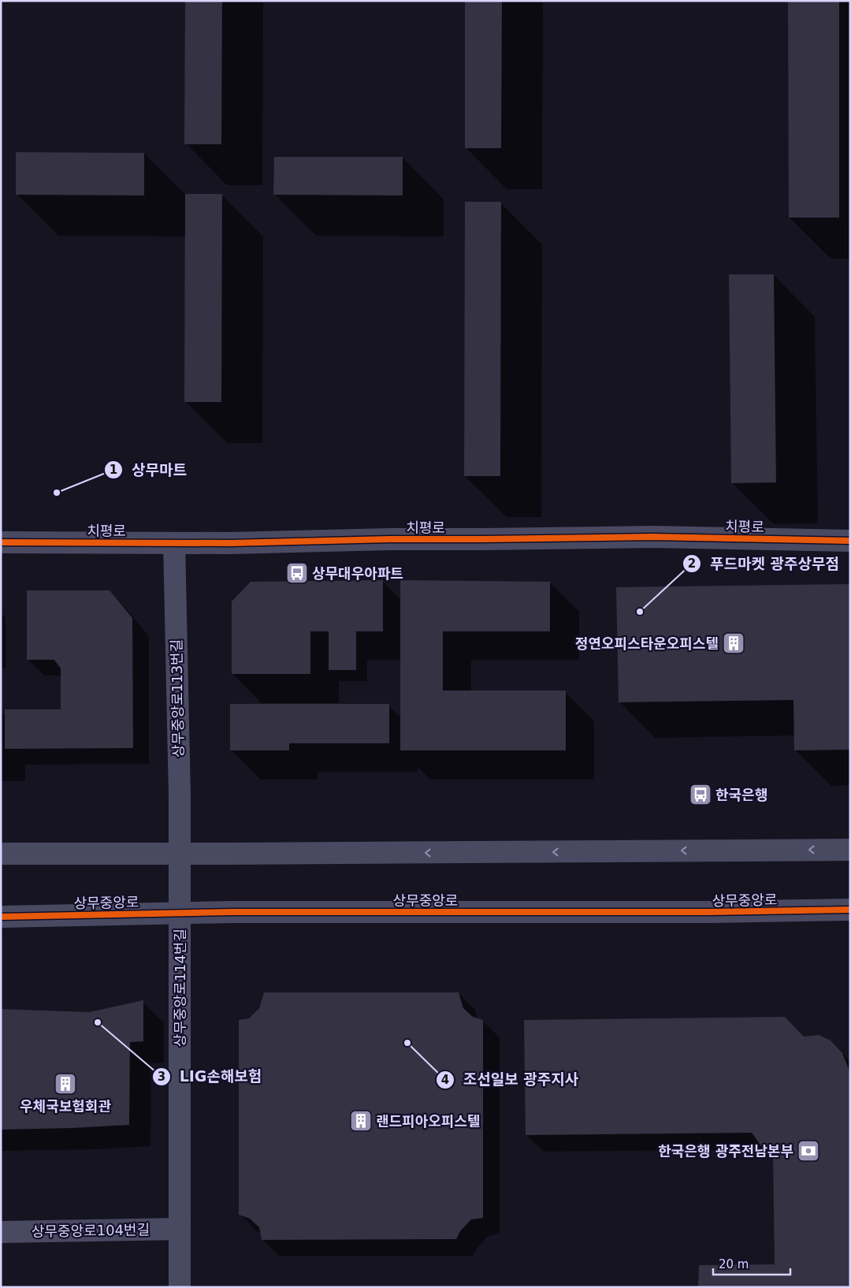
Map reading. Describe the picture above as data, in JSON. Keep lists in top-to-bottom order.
{
  "streets": {
    "street": [
      "치평로",
      "상무중앙로113번길",
      "상무중앙로",
      "상무중앙로114번길",
      "상무중앙로104번길"
    ]
  },
  "crossings": [
    ["치평로", "상무중앙로113번길"],
    ["상무중앙로113번길", "상무중앙로114번길"],
    ["상무중앙로", "상무중앙로114번길"],
    ["상무중앙로114번길", "상무중앙로104번길"]
  ],
  "places": {
    "other": [
      "상무마트",
      "푸드마켓 광주상무점",
      "LIG손해보험",
      "조선일보 광주지사"
    ],
    "bus stop": ["상무대우아파트", "한국은행"],
    "building": ["정연오피스타운오피스텔", "우체국보험회관", "랜드피아오피스텔"],
    "bank": ["한국은행 광주전남본부"]
  },
  "scale_bar": "20 m"
}
